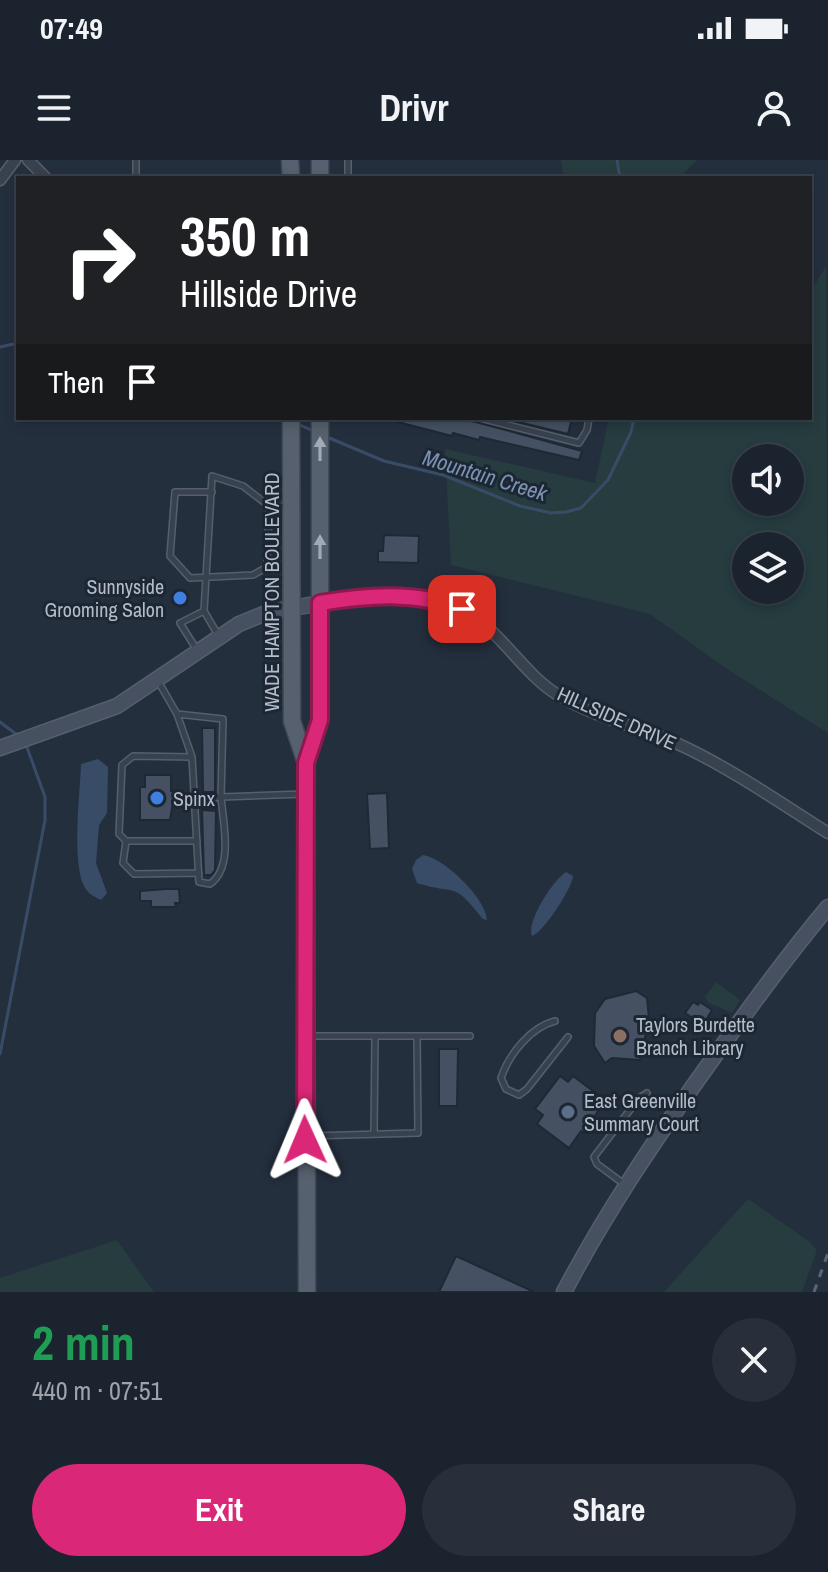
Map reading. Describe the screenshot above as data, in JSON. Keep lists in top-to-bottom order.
{
  "streets": {
    "main road": ["WADE HAMPTON BOULEVARD"],
    "street": ["HILLSIDE DRIVE"]
  },
  "crossings": [
    ["WADE HAMPTON BOULEVARD", "HILLSIDE DRIVE"]
  ],
  "water": ["Mountain Creek"],
  "places": [
    "Sunnyside Grooming Salon",
    "Spinx",
    "Taylors Burdette Branch Library",
    "East Greenville Summary Court"
  ],
  "page": {
    "status": "07:49",
    "header": "Drivr",
    "turn": ["350 m", "Hillside Drive"],
    "then": "Then",
    "heading": ["2 min", "440 m · 07:51"],
    "buttons": ["Exit", "Share"]
  }
}
